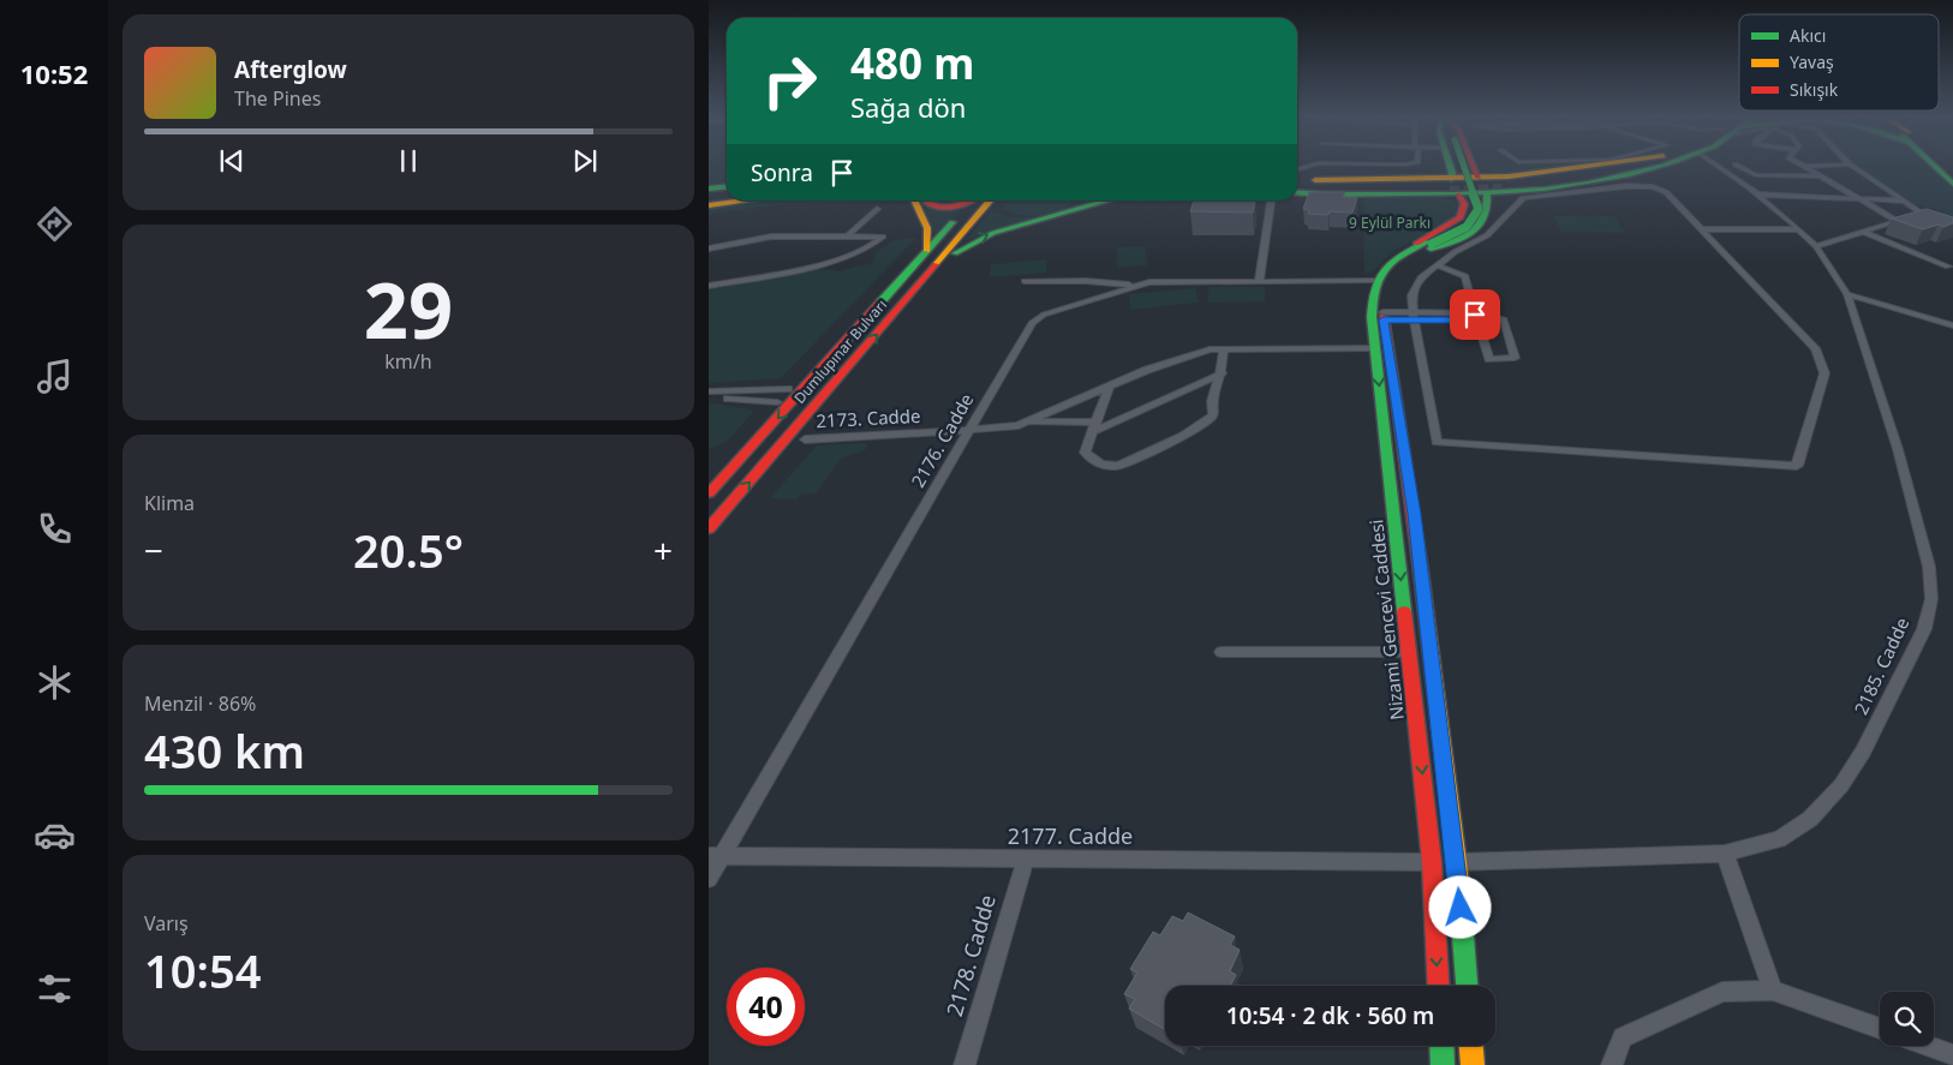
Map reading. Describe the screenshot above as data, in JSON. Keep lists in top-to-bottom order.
{
  "streets": {
    "main road": ["Dumlupınar Bulvarı", "Nizami Gencevi Caddesi"],
    "street": [
      "2173. Cadde",
      "2176. Cadde",
      "2185. Cadde",
      "2177. Cadde",
      "2178. Cadde"
    ]
  },
  "crossings": [
    ["2173. Cadde", "2176. Cadde"],
    ["2176. Cadde", "Nizami Gencevi Caddesi"],
    ["2176. Cadde", "2177. Cadde"],
    ["Nizami Gencevi Caddesi", "2185. Cadde"],
    ["Nizami Gencevi Caddesi", "2177. Cadde"],
    ["2177. Cadde", "2178. Cadde"]
  ],
  "parks": ["9 Eylül Parkı"],
  "legend": ["Akıcı", "Yavaş", "Sıkışık"],
  "page": {
    "tabs": "10:52",
    "turn": ["480 m", "Sağa dön"],
    "song": ["Afterglow", "The Pines"],
    "then": "Sonra",
    "tile": [
      ["29", "km/h"],
      "Klima",
      ["Menzil · 86%", "430 km"],
      ["Varış", "10:54"]
    ],
    "heat": ["−", "20.5°", "+"],
    "limit": "40",
    "trip": "10:54 · 2 dk · 560 m"
  }
}
